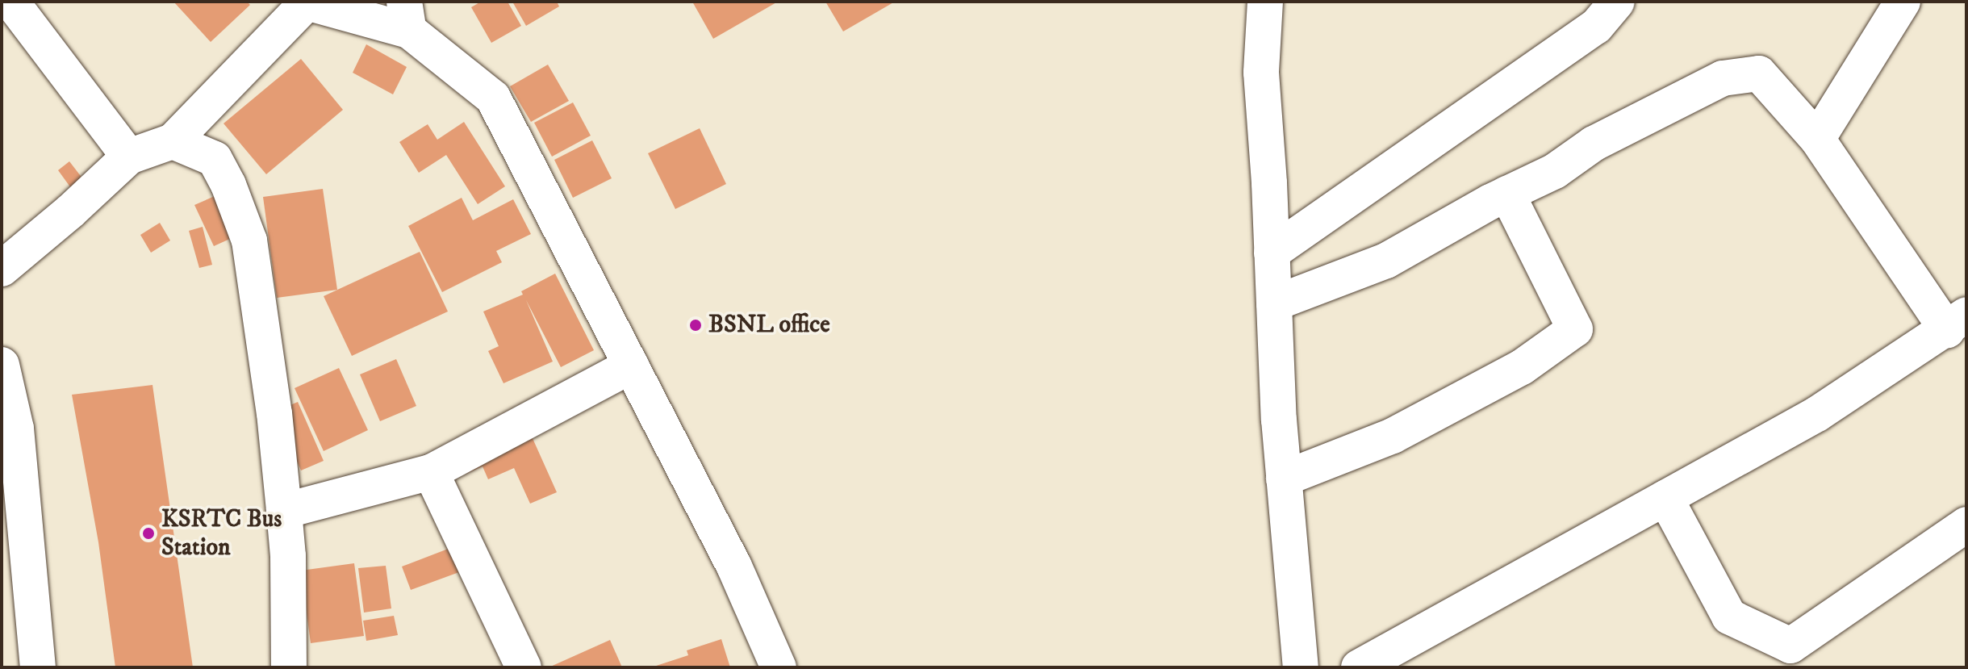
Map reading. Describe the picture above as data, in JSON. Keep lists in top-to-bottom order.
{
  "places": ["BSNL office", "KSRTC Bus Station"]
}
